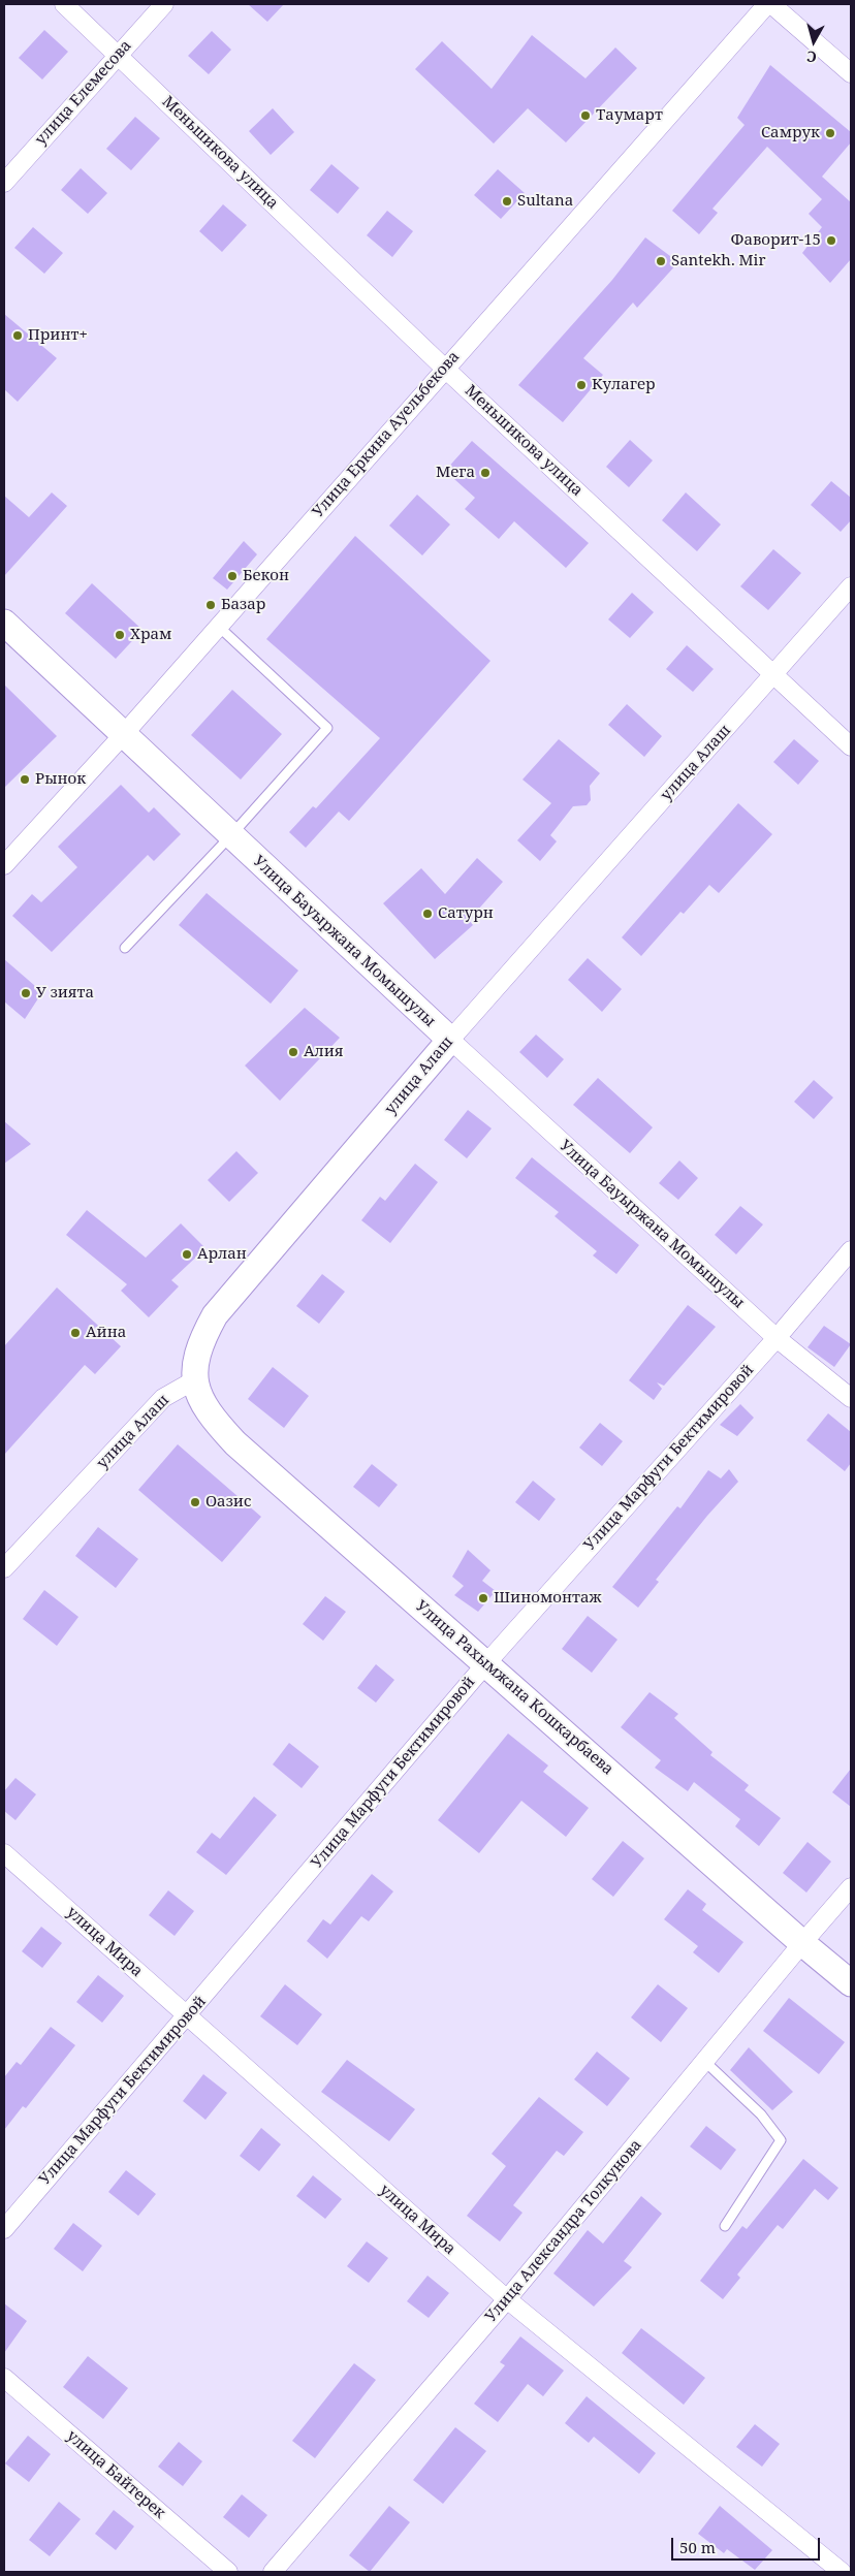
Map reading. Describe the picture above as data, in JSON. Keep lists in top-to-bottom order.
{
  "streets": {
    "street": [
      "улица Елемесова",
      "Меньшикова улица",
      "Улица Еркина Ауельбекова",
      "улица Алаш",
      "Улица Бауыржана Момышулы",
      "Улица Марфуги Бектимировой",
      "Улица Рахымжана Кошкарбаева",
      "улица Мира",
      "Улица Александра Толкунова",
      "улица Байтерек"
    ]
  },
  "crossings": [
    ["улица Елемесова", "Меньшикова улица"],
    ["Меньшикова улица", "Улица Еркина Ауельбекова"],
    ["Меньшикова улица", "улица Алаш"],
    ["Улица Еркина Ауельбекова", "Улица Бауыржана Момышулы"],
    ["улица Алаш", "Улица Бауыржана Момышулы"],
    ["улица Алаш", "Улица Рахымжана Кошкарбаева"],
    ["Улица Бауыржана Момышулы", "Улица Марфуги Бектимировой"],
    ["Улица Марфуги Бектимировой", "Улица Рахымжана Кошкарбаева"],
    ["Улица Марфуги Бектимировой", "улица Мира"],
    ["Улица Рахымжана Кошкарбаева", "Улица Александра Толкунова"],
    ["улица Мира", "Улица Александра Толкунова"]
  ],
  "places": [
    "Таумарт",
    "Самрук",
    "Sultana",
    "Фаворит-15",
    "Santekh. Mir",
    "Принт+",
    "Кулагер",
    "Мега",
    "Бекон",
    "Базар",
    "Храм",
    "Рынок",
    "Сатурн",
    "У зията",
    "Алия",
    "Арлан",
    "Айна",
    "Оазис",
    "Шиномонтаж"
  ],
  "scale_bar": "50 m",
  "north": "bottom"
}
